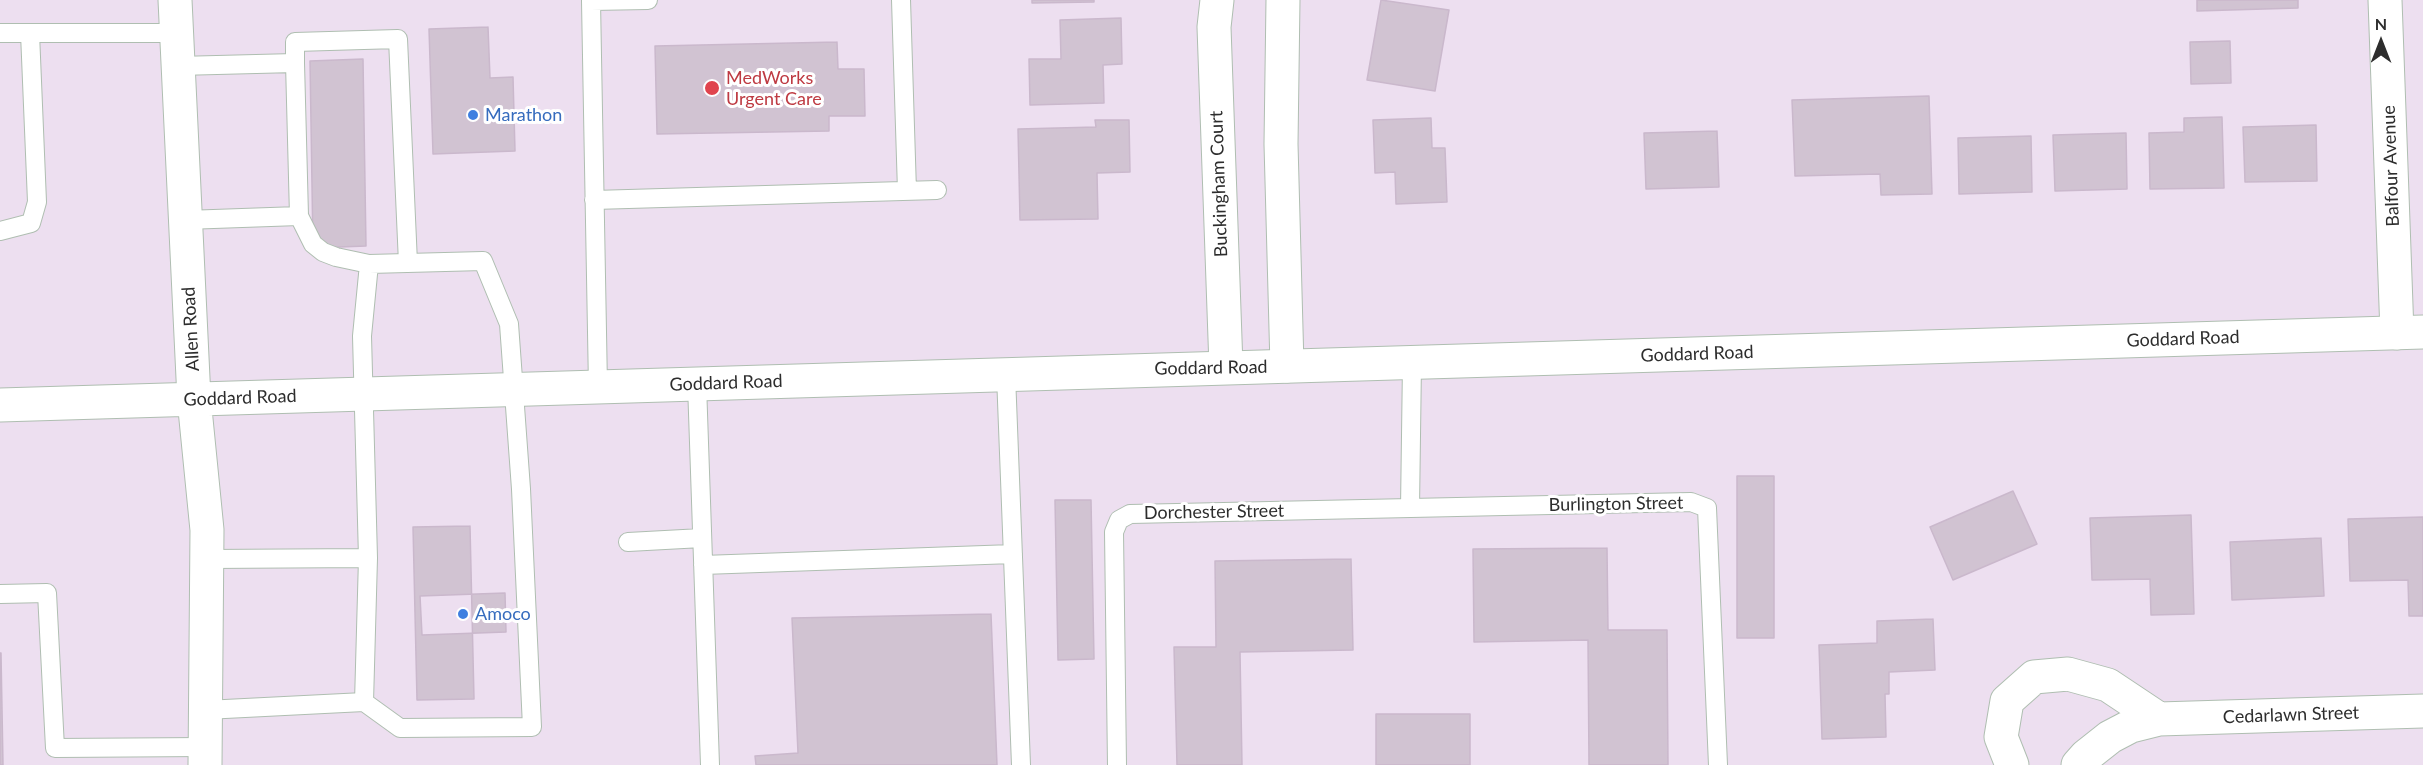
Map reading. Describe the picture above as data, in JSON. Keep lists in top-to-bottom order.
{
  "streets": {
    "main road": [
      "Balfour Avenue",
      "Buckingham Court",
      "Allen Road",
      "Goddard Road",
      "Cedarlawn Street"
    ],
    "lane": ["Burlington Street", "Dorchester Street"]
  },
  "crossings": [
    ["Balfour Avenue", "Goddard Road"],
    ["Buckingham Court", "Goddard Road"],
    ["Allen Road", "Goddard Road"],
    ["Burlington Street", "Dorchester Street"]
  ],
  "places": ["MedWorks Urgent Care", "Marathon", "Amoco"],
  "north": "top"
}
